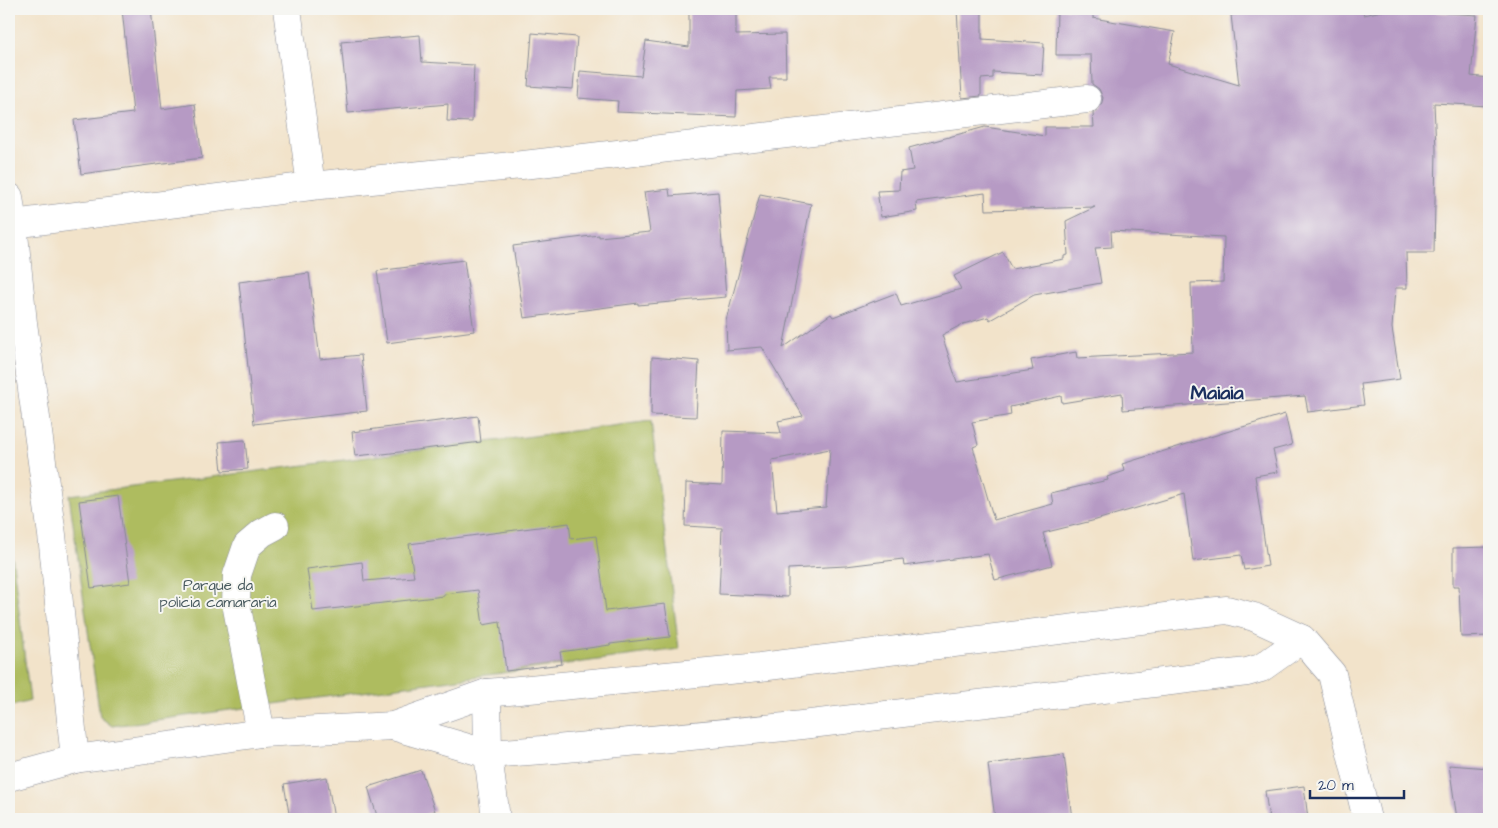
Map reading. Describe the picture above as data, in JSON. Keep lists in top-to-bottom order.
{
  "districts": ["Maiaia"],
  "parks": ["Parque da policia camararia"],
  "scale_bar": "20 m"
}
